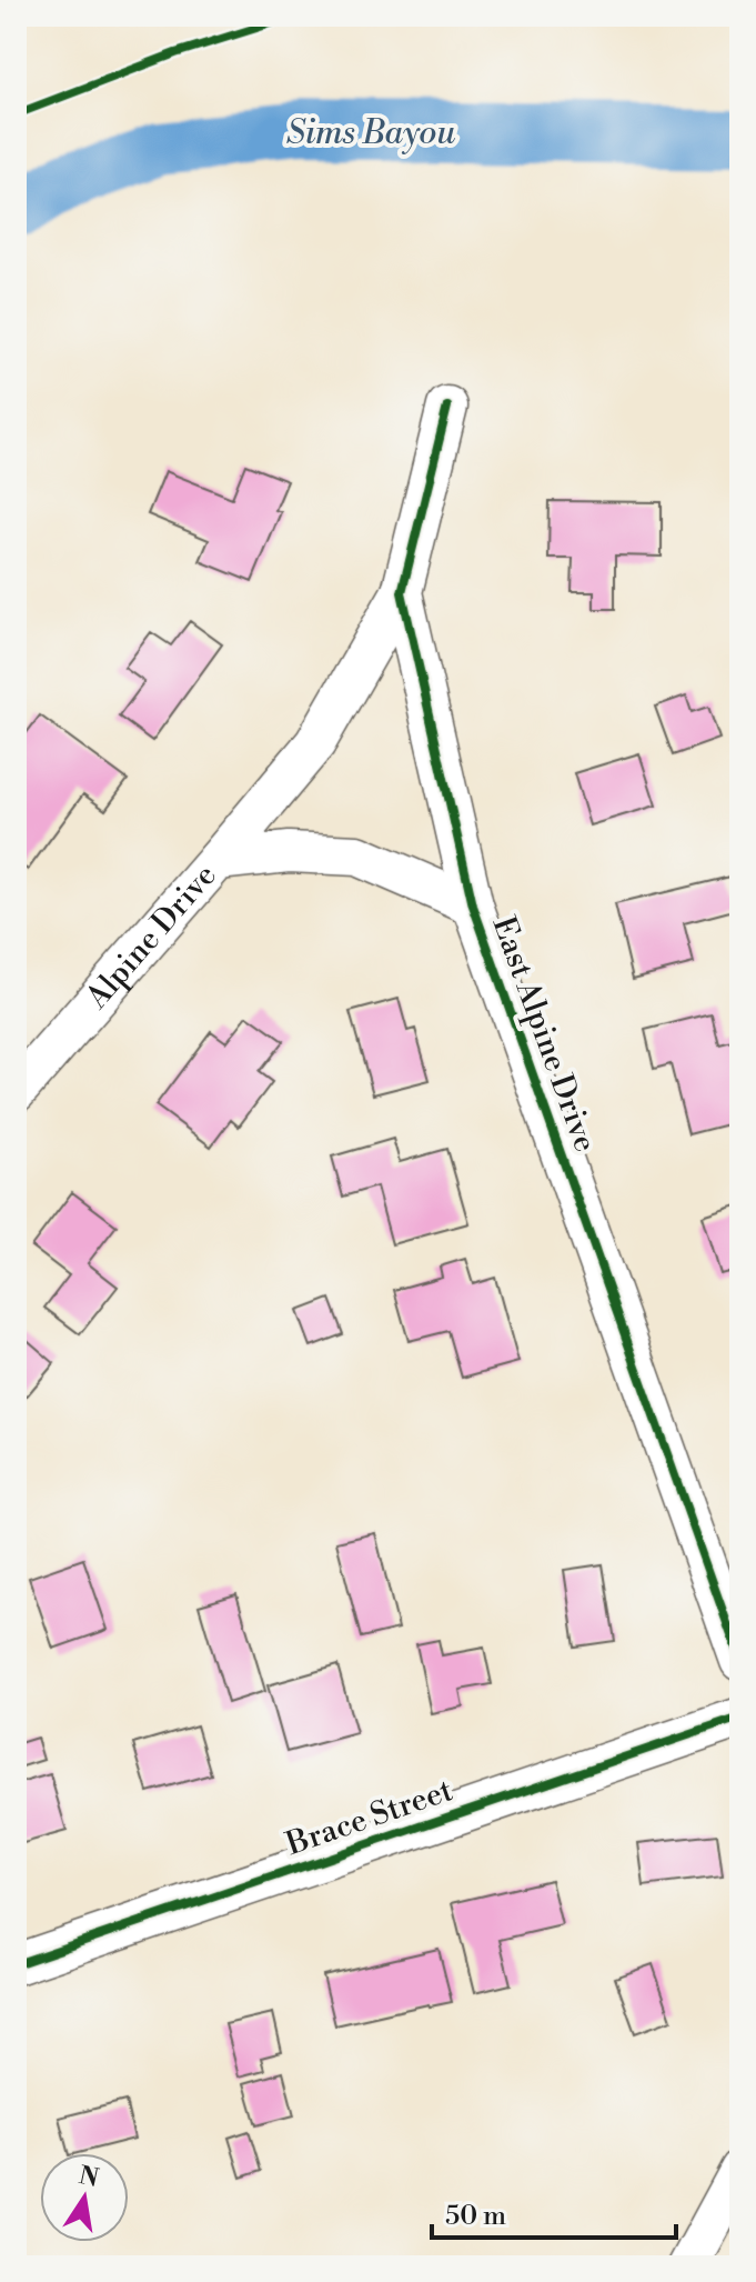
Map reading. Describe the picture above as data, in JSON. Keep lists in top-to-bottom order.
{
  "streets": {
    "street": ["Alpine Drive", "East Alpine Drive", "Brace Street"]
  },
  "crossings": [
    ["Alpine Drive", "East Alpine Drive"]
  ],
  "water": ["Sims Bayou"],
  "scale_bar": "50 m",
  "north": "top"
}
